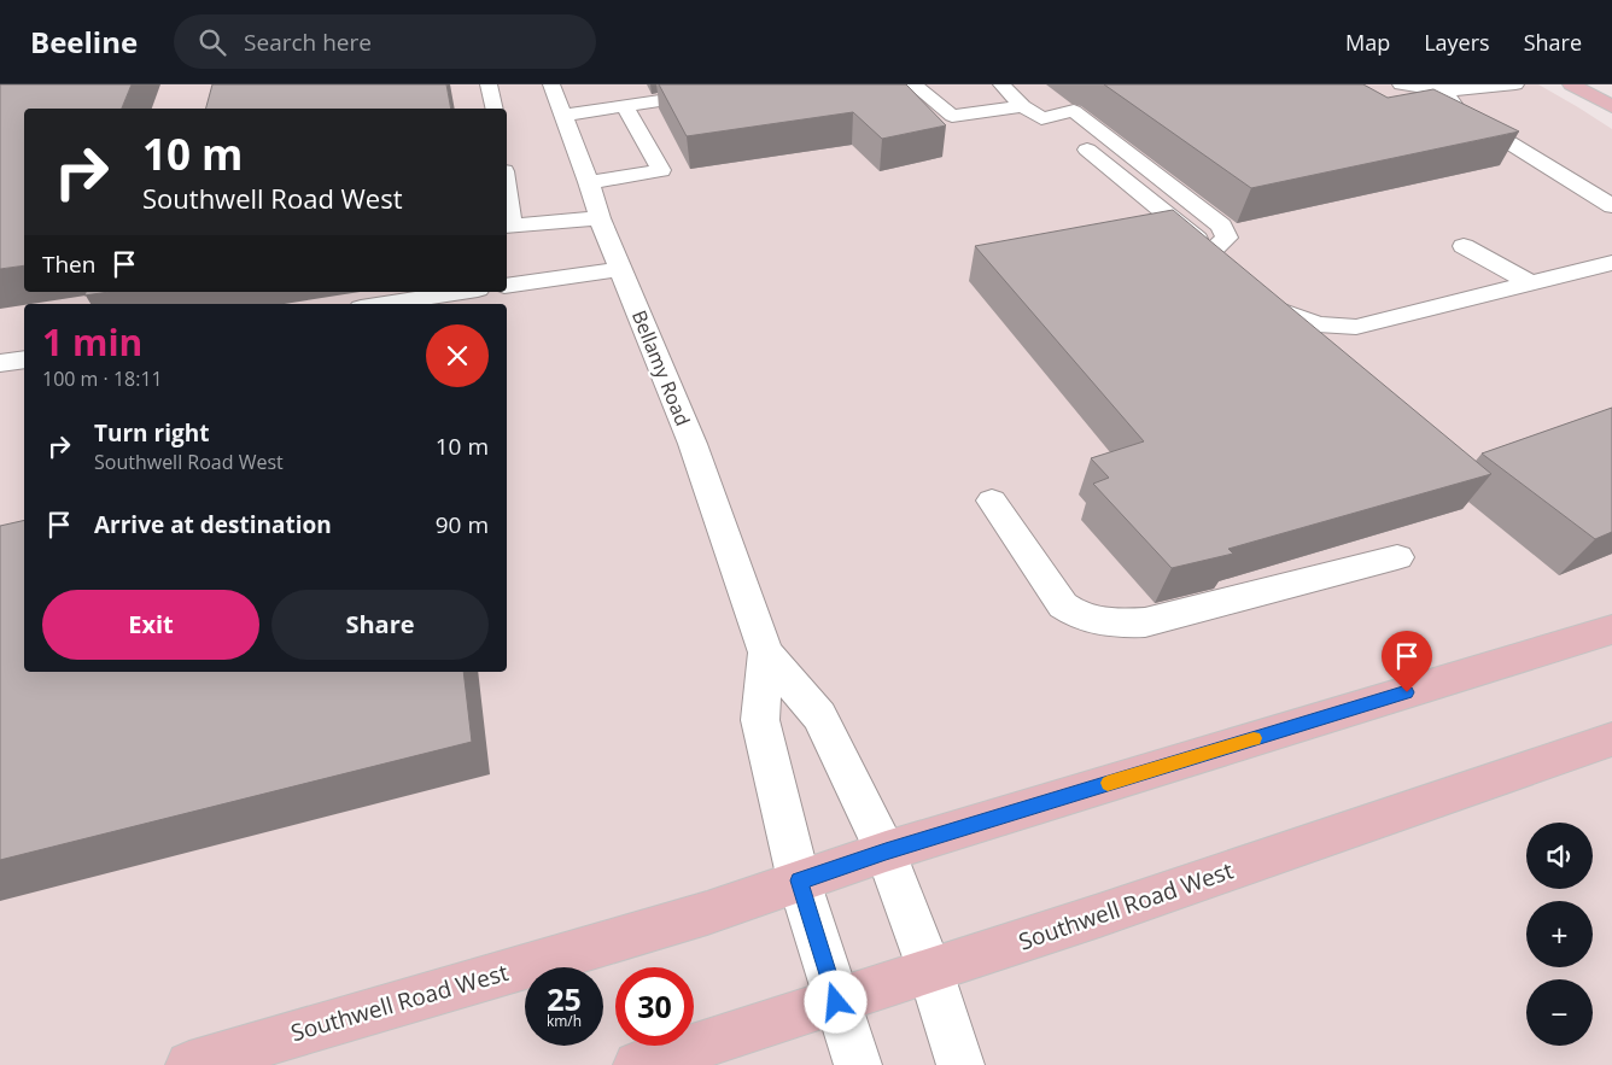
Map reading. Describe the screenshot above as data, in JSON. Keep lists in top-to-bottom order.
{
  "streets": {
    "main road": ["Southwell Road West"],
    "street": ["Bellamy Road"]
  },
  "crossings": [
    ["Bellamy Road", "Southwell Road West"]
  ],
  "page": {
    "header": "Beeline",
    "search": "Search here",
    "nav": ["Map", "Layers", "Share"],
    "turn": ["10 m", "Southwell Road West"],
    "then": "Then",
    "heading": ["1 min", "100 m · 18:11"],
    "list": [
      {
        "name": "Turn right",
        "note": "Southwell Road West",
        "value": "10 m"
      },
      {
        "name": "Arrive at destination",
        "value": "90 m"
      }
    ],
    "buttons": ["Exit", "Share"],
    "map_buttons": ["+", "−"],
    "speed": "25 km/h",
    "limit": "30"
  }
}
